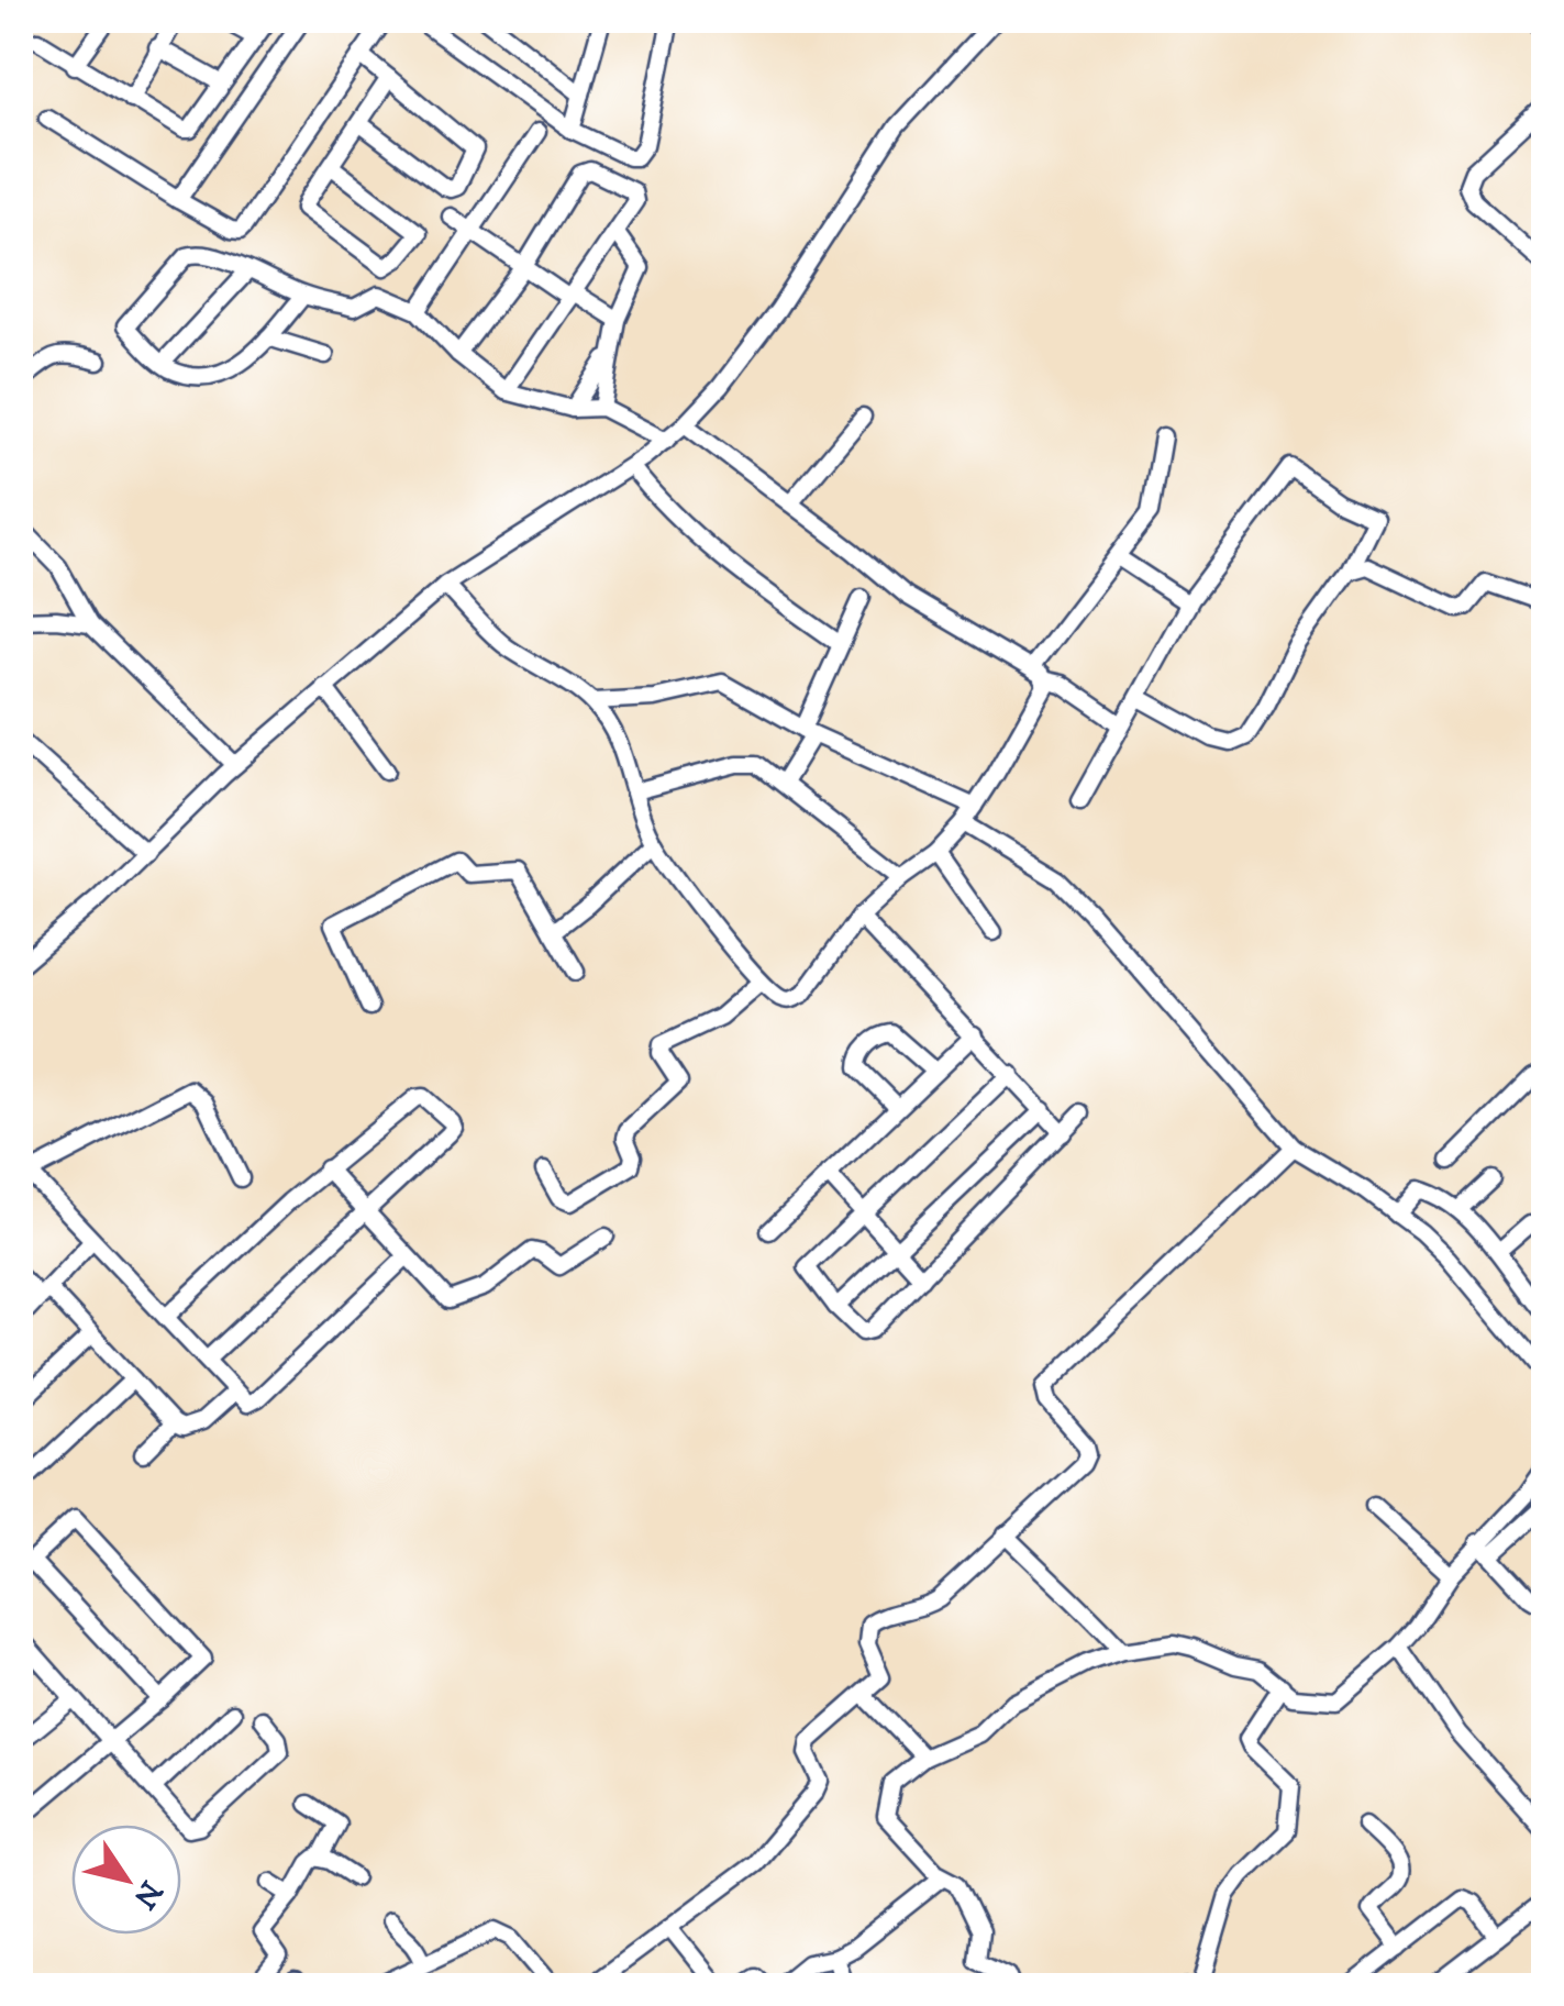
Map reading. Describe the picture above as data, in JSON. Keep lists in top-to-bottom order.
{
  "north": "bottom right"
}
